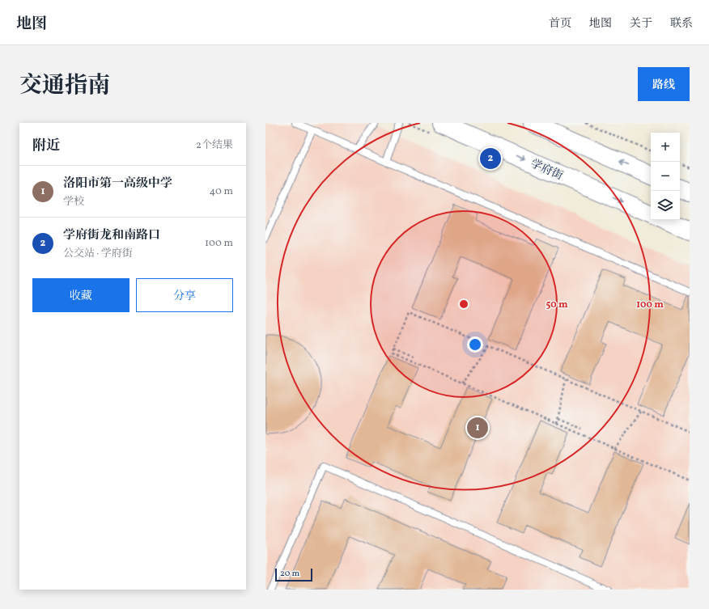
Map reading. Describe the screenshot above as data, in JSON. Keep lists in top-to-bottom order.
{
  "streets": {
    "main road": ["学府街"]
  },
  "scale_bar": "20 m",
  "page": {
    "header": "地图",
    "nav": [
      "首页",
      "地图",
      "关于",
      "联系"
    ],
    "title": "交通指南",
    "buttons": [
      "路线",
      ["收藏", "分享"]
    ],
    "heading": ["附近", "2个结果"],
    "map_buttons": ["+", "−"],
    "pins": ["2", "1"],
    "list": [
      {
        "mark": "1",
        "name": "洛阳市第一高级中学",
        "note": "学校",
        "value": "40 m"
      },
      {
        "mark": "2",
        "name": "学府街龙和南路口",
        "note": "公交站 · 学府街",
        "value": "100 m"
      }
    ],
    "scale": "20 m"
  },
  "rings": ["50 m", "100 m"]
}
